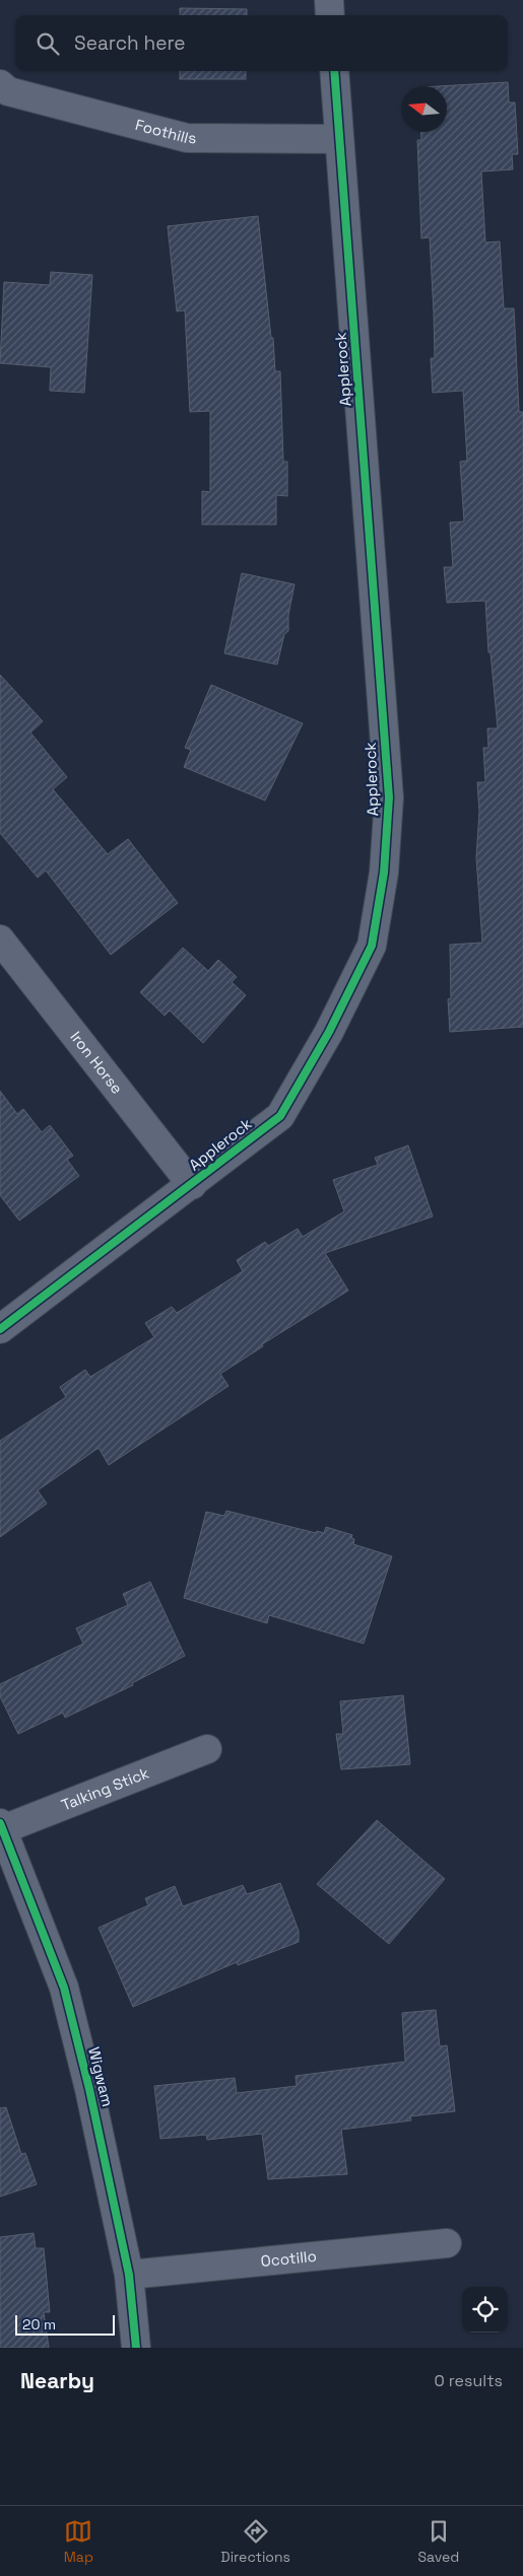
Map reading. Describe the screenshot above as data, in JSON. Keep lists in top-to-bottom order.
{
  "streets": {
    "street": [
      "Foothills",
      "Applerock",
      "Iron Horse",
      "Talking Stick",
      "Wigwam",
      "Ocotillo"
    ]
  },
  "crossings": [
    ["Foothills", "Applerock"],
    ["Applerock", "Iron Horse"],
    ["Talking Stick", "Wigwam"],
    ["Wigwam", "Ocotillo"]
  ],
  "scale_bar": "20 m",
  "north": "left",
  "page": {
    "search": "Search here",
    "scale": "20 m",
    "heading": ["Nearby", "0 results"],
    "nav": ["Map", "Directions", "Saved"]
  }
}
